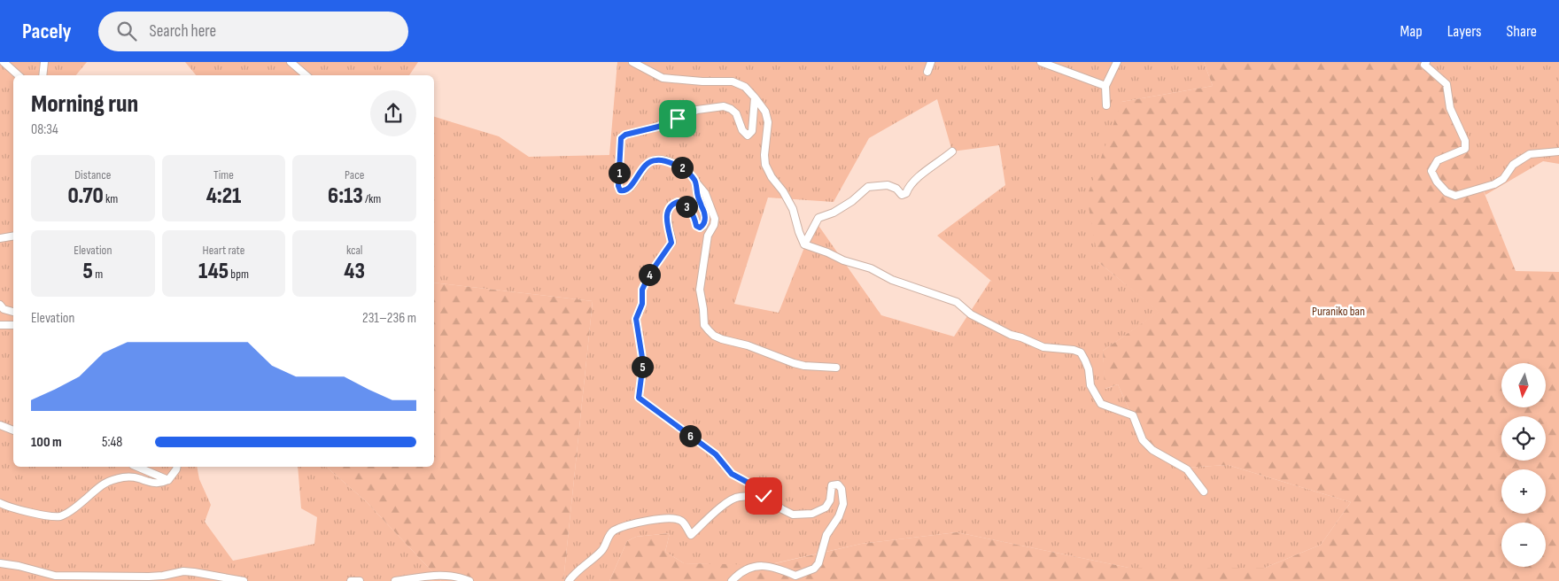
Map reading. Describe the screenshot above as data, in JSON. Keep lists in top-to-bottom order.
{
  "parks": ["Puraniko ban"],
  "north": "bottom",
  "page": {
    "header": "Pacely",
    "search": "Search here",
    "nav": ["Map", "Layers", "Share"],
    "heading": ["Morning run", "08:34"],
    "stats": [
      ["Distance", "0.70 km"],
      ["Time", "4:21"],
      ["Pace", "6:13 /km"],
      ["Elevation", "5 m"],
      ["Heart rate", "145 bpm"],
      ["kcal", "43"]
    ],
    "pins": [
      "2",
      "1",
      "3",
      "4",
      "5",
      "6"
    ],
    "chart": ["Elevation", "231–236 m"],
    "map_buttons": ["+", "−"],
    "list": [
      {
        "name": "100 m",
        "note": "5:48"
      }
    ]
  }
}
